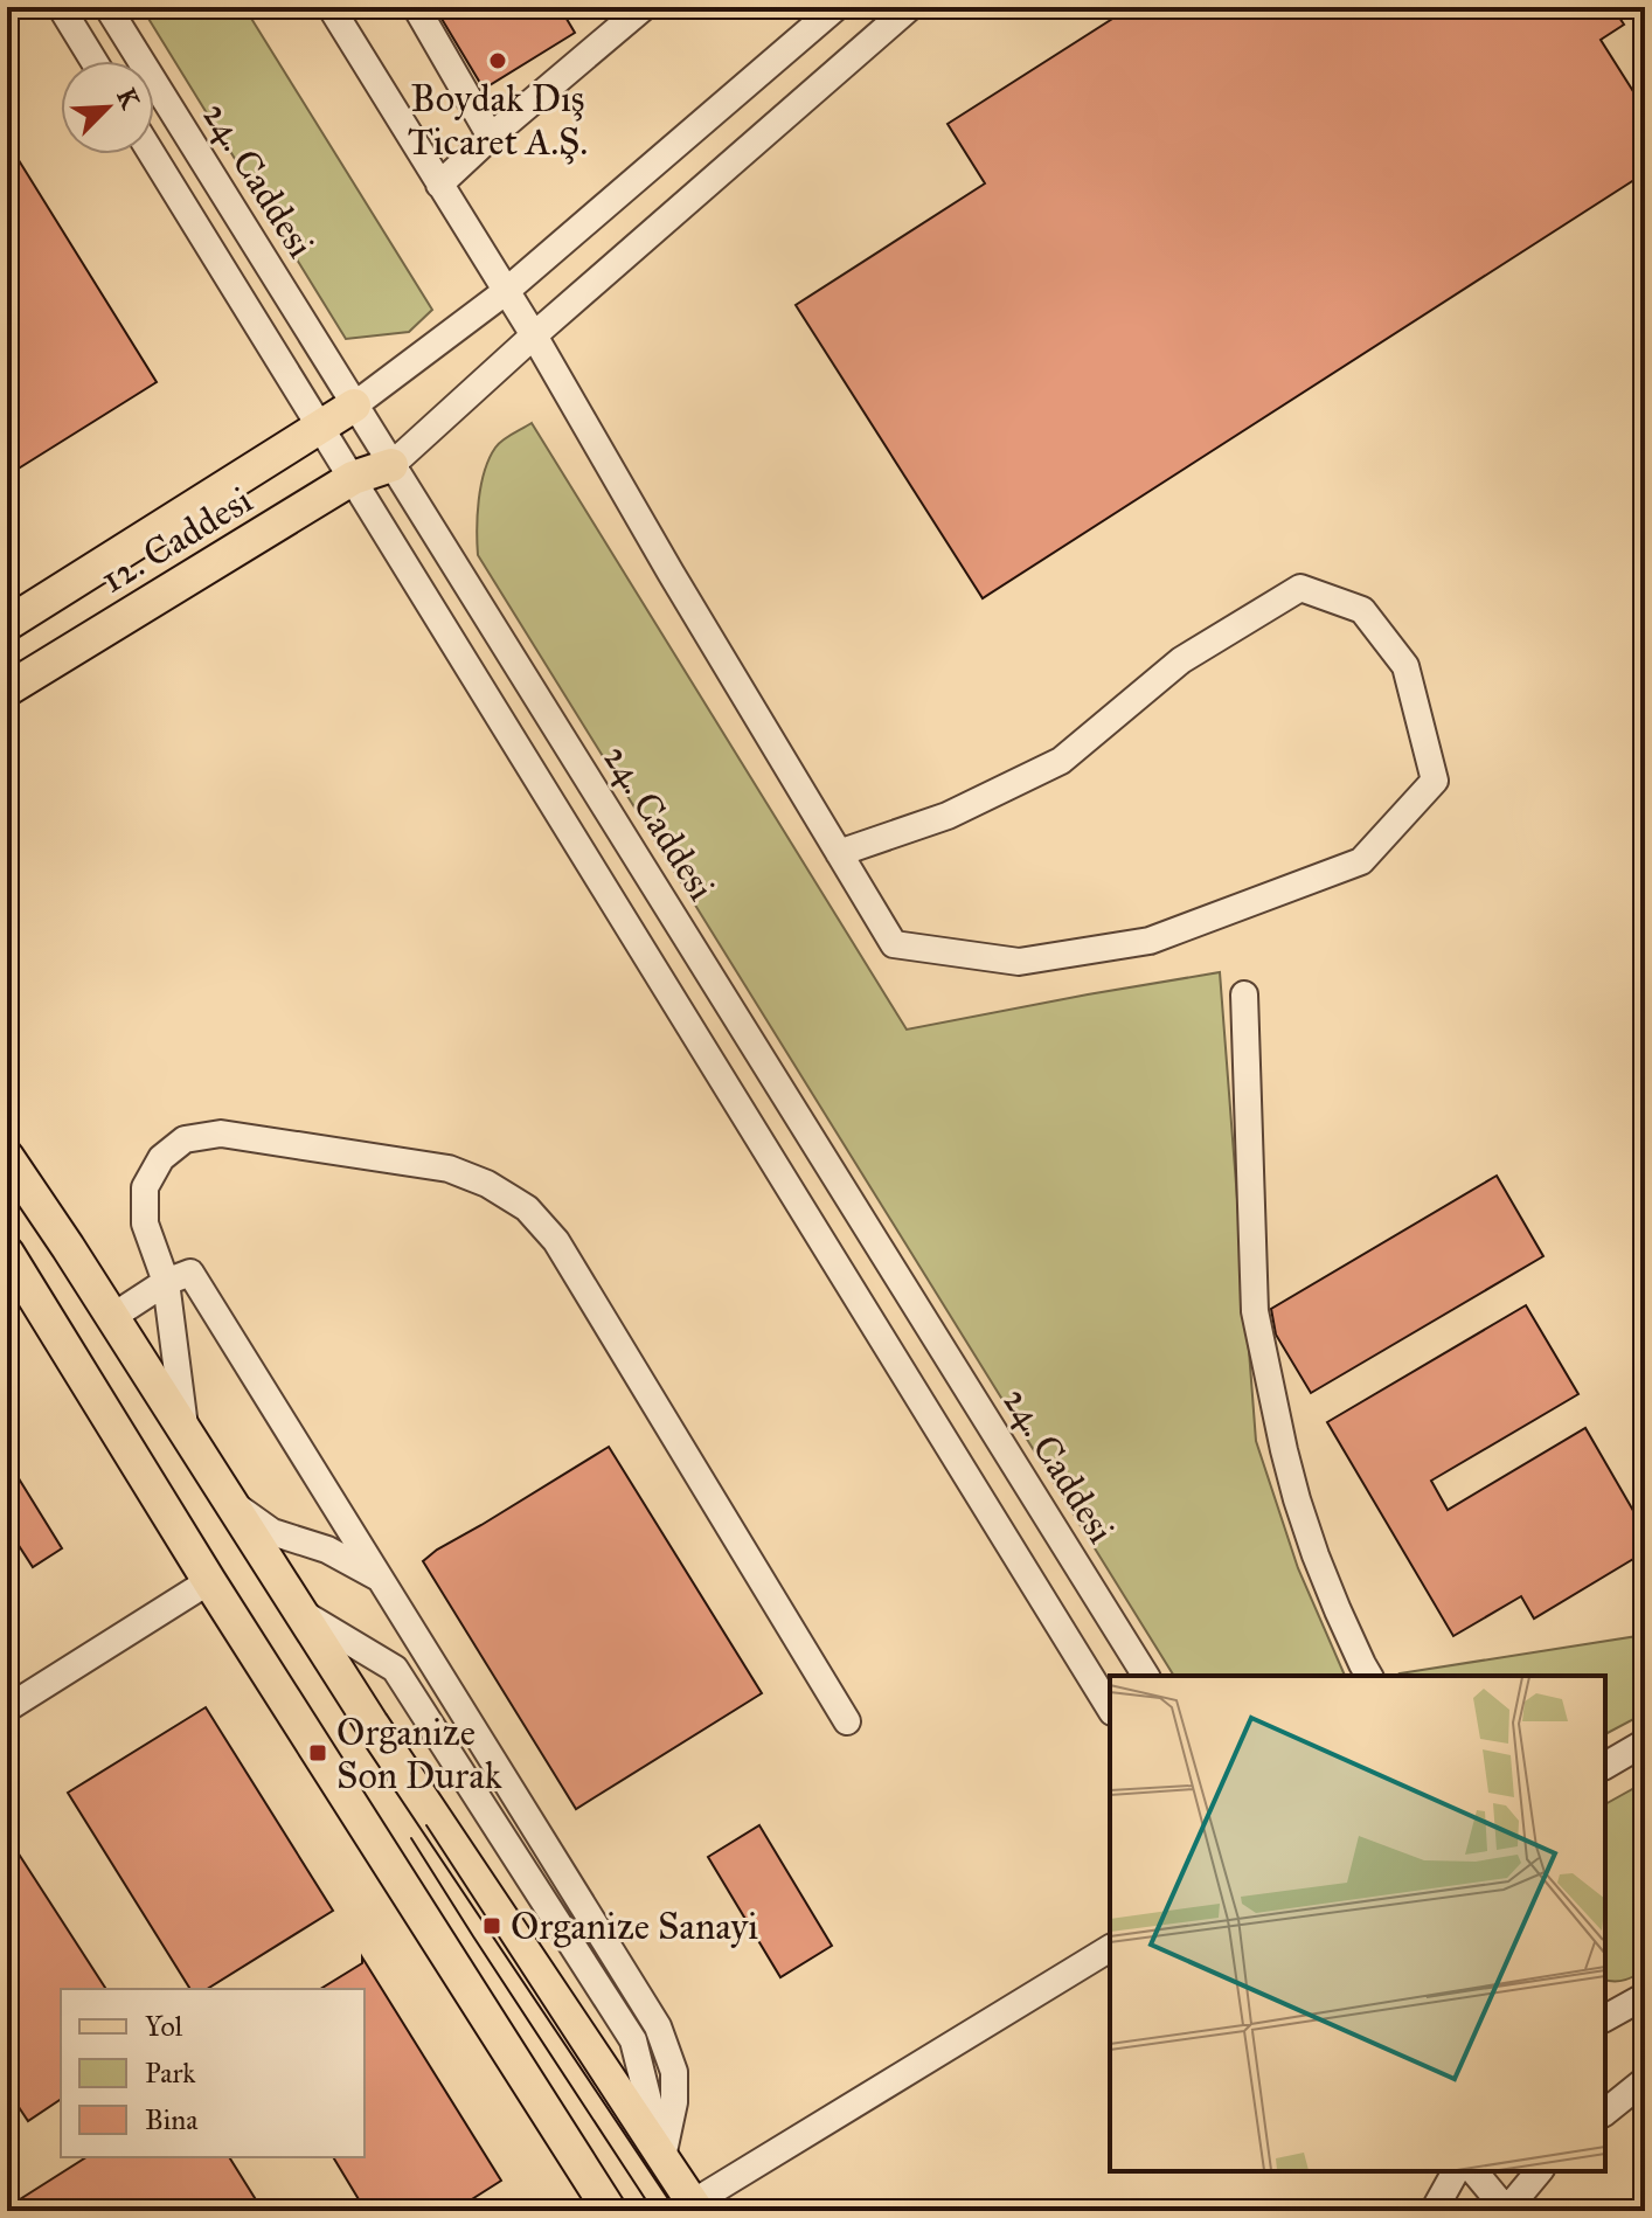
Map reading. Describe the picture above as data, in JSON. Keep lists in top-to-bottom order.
{
  "streets": {
    "main road": ["12. Caddesi"],
    "street": ["24. Caddesi"]
  },
  "crossings": [
    ["24. Caddesi", "12. Caddesi"]
  ],
  "places": {
    "other": ["Boydak Dış Ticaret A.Ş."],
    "transit": ["Organize Son Durak", "Organize Sanayi"]
  },
  "legend": ["Yol", "Park", "Bina"],
  "north": "top right"
}
